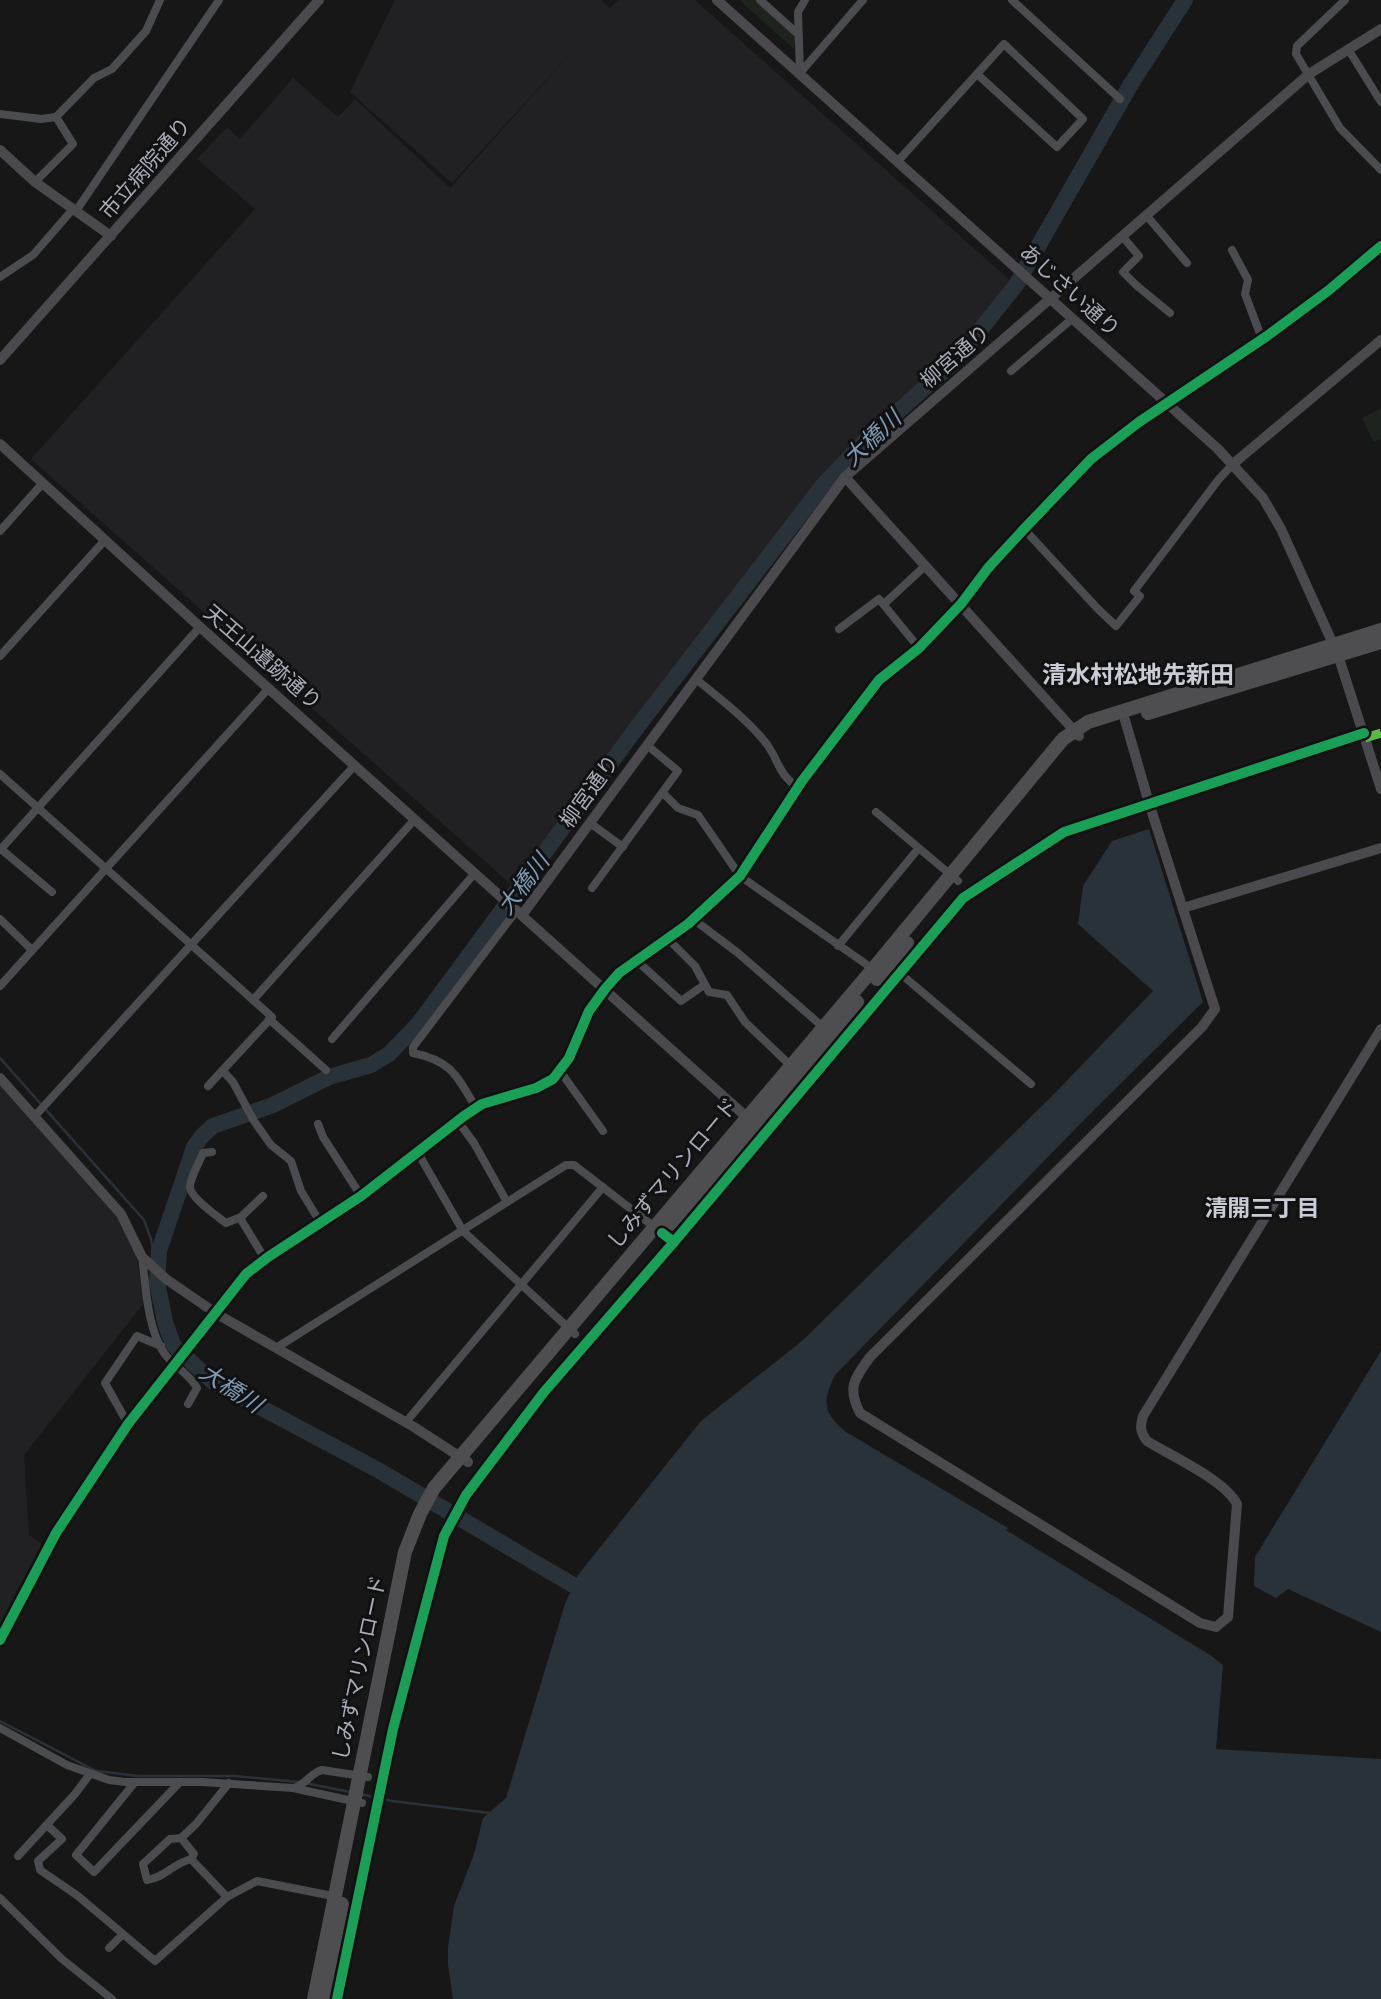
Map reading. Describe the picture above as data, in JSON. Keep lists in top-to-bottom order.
{
  "streets": {
    "highway": ["しみずマリンロード"],
    "street": [
      "市立病院通り",
      "あじさい通り",
      "柳宮通り",
      "天王山遺跡通り"
    ]
  },
  "crossings": [
    ["あじさい通り", "柳宮通り"],
    ["あじさい通り", "しみずマリンロード"],
    ["柳宮通り", "天王山遺跡通り"]
  ],
  "districts": ["清水村松地先新田", "清開三丁目"],
  "water": ["大橋川"]
}
